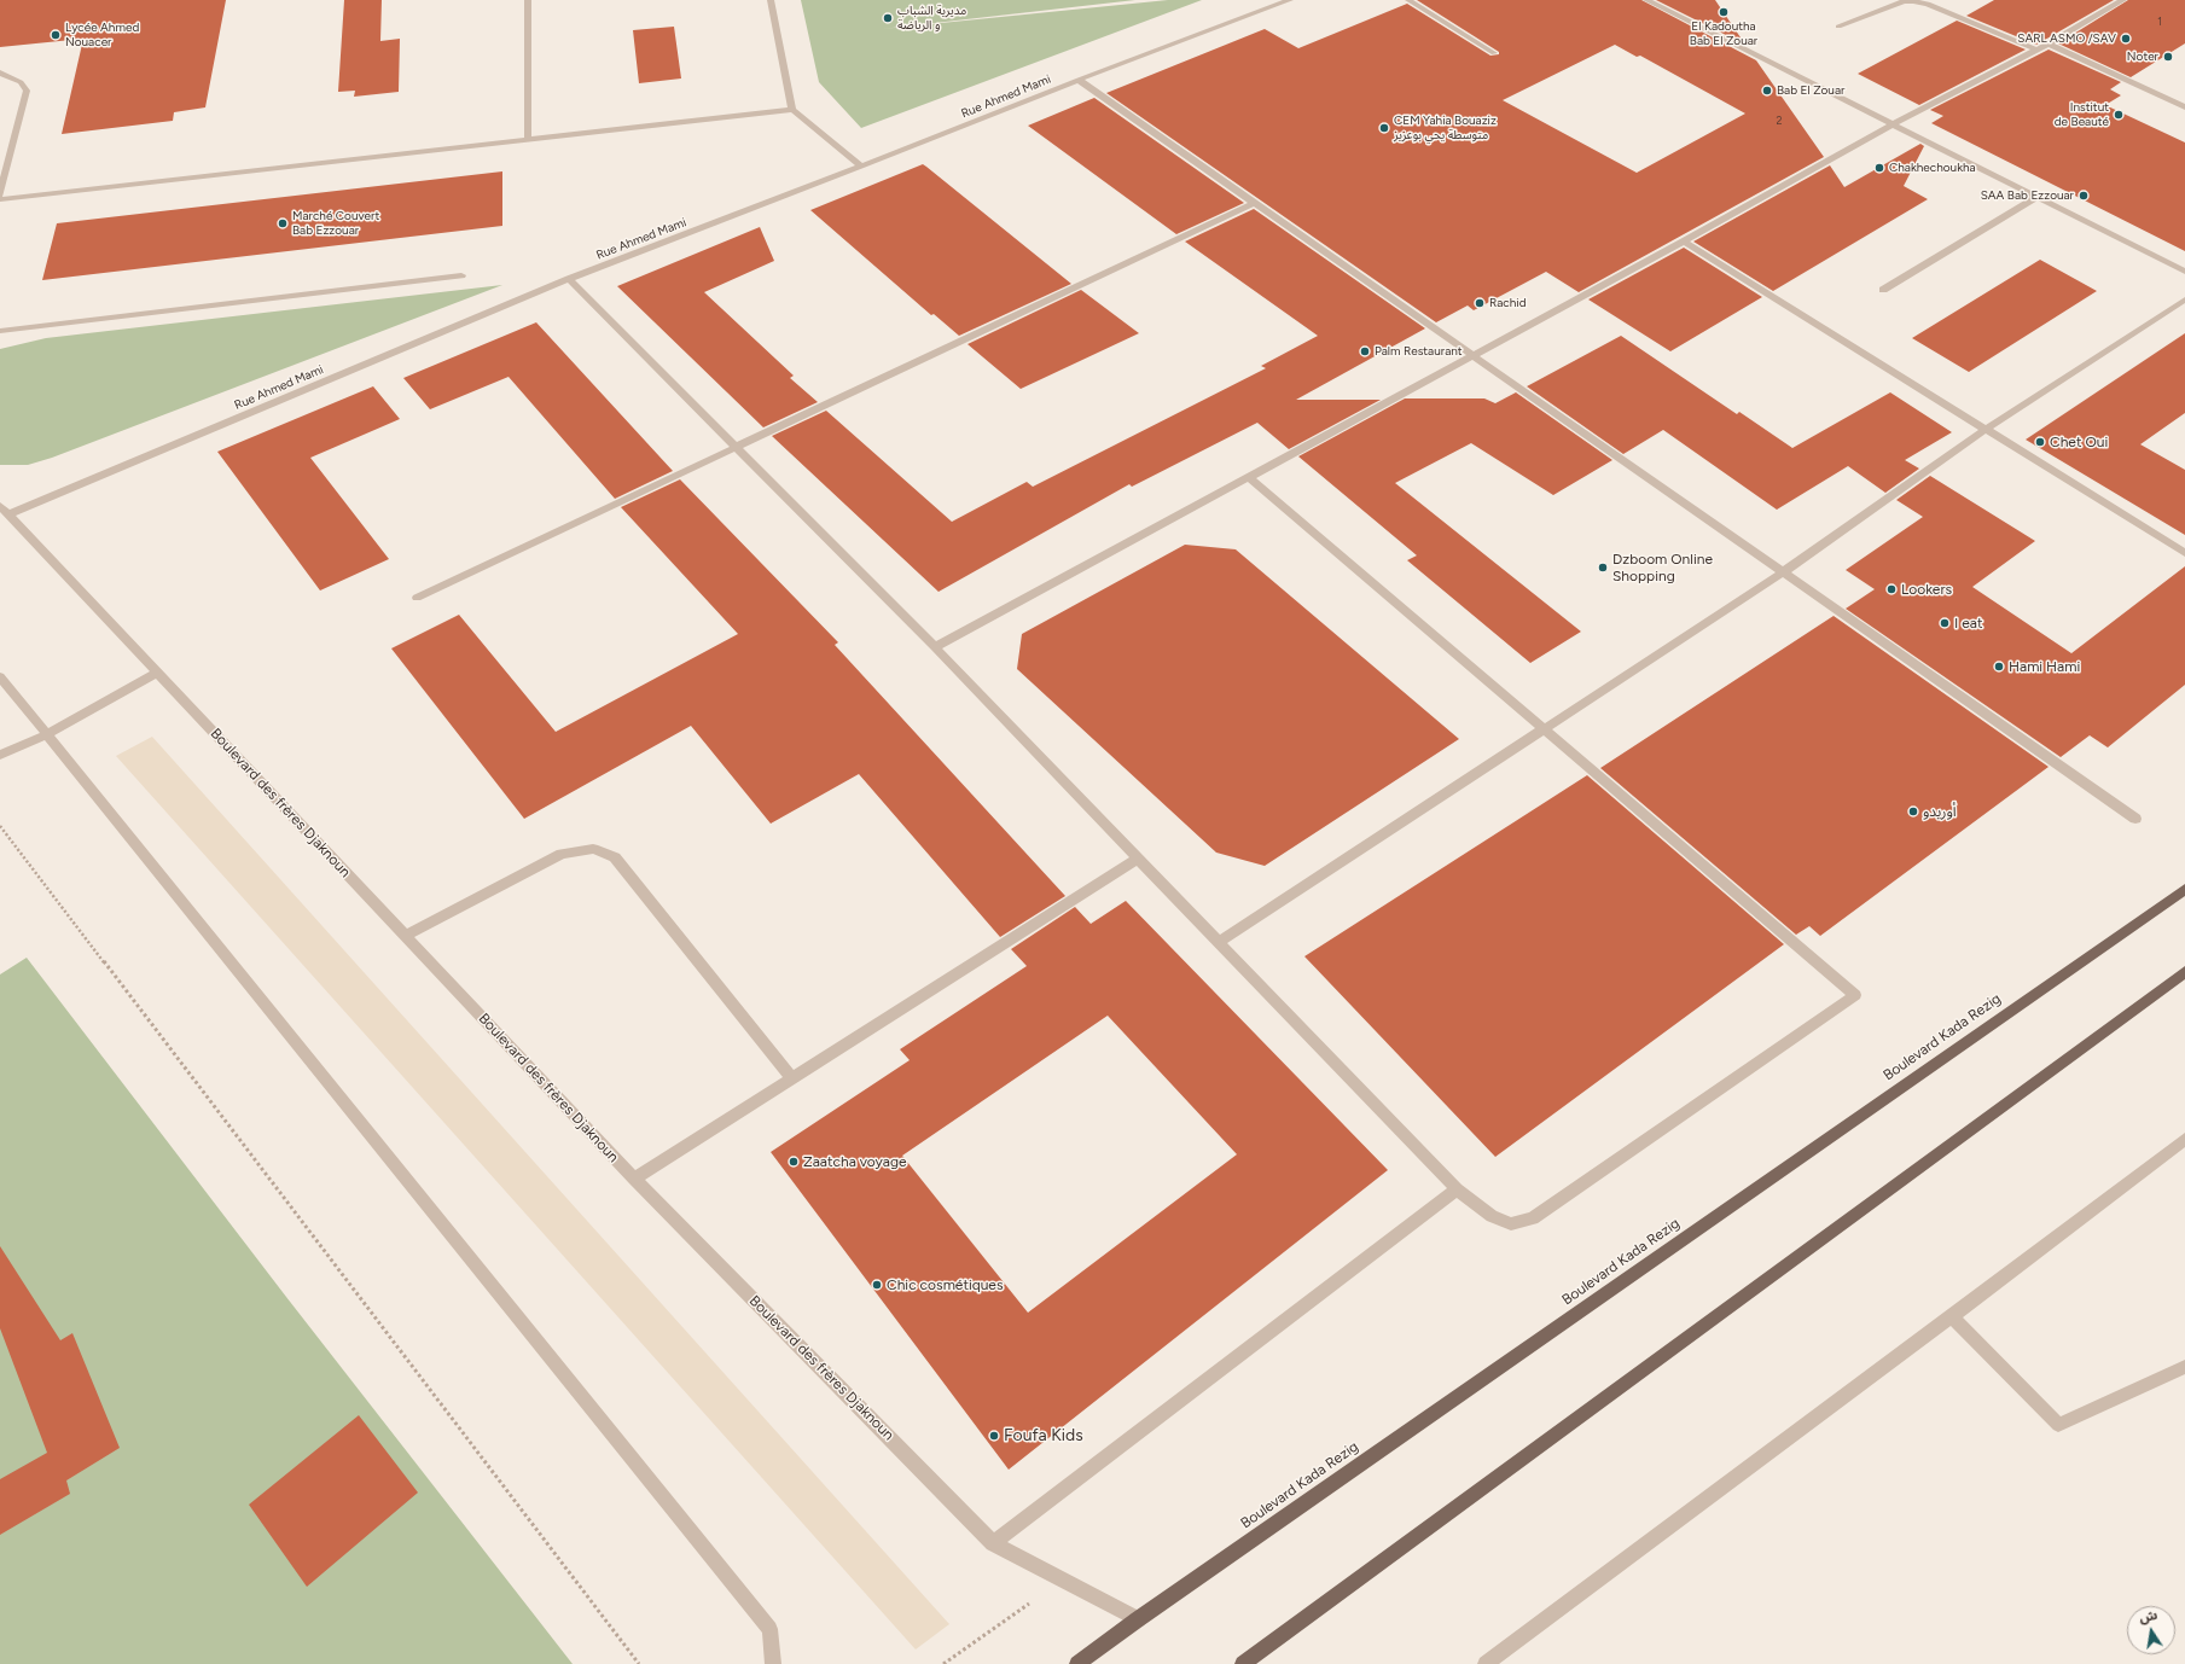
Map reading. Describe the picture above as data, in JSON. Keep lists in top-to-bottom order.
{
  "streets": {
    "main road": ["Boulevard Kada Rezig"],
    "street": ["Rue Ahmed Mami", "Boulevard des frères Djaknoun"]
  },
  "crossings": [
    ["Rue Ahmed Mami", "Boulevard des frères Djaknoun"],
    ["Boulevard des frères Djaknoun", "Boulevard Kada Rezig"]
  ],
  "places": [
    "El Kadoutha Bab El Zouar",
    "مديرية الشباب و الرياضة",
    "Lycée Ahmed Nouacer",
    "SARL ASMO /SAV",
    "Noter",
    "Bab El Zouar",
    "Institut de Beauté",
    "CEM Yahia Bouaziz متوسطة يحي بوعزيز",
    "Chakhechoukha",
    "SAA Bab Ezzouar",
    "Marché Couvert Bab Ezzouar",
    "Rachid",
    "Palm Restaurant",
    "Chet Oui",
    "Dzboom Online Shopping",
    "Lookers",
    "I eat",
    "Hami Hami",
    "أوريدو",
    "Zaatcha voyage",
    "Chic cosmétiques",
    "Foufa Kids"
  ],
  "house_numbers": ["1", "2"],
  "north": "top"
}
